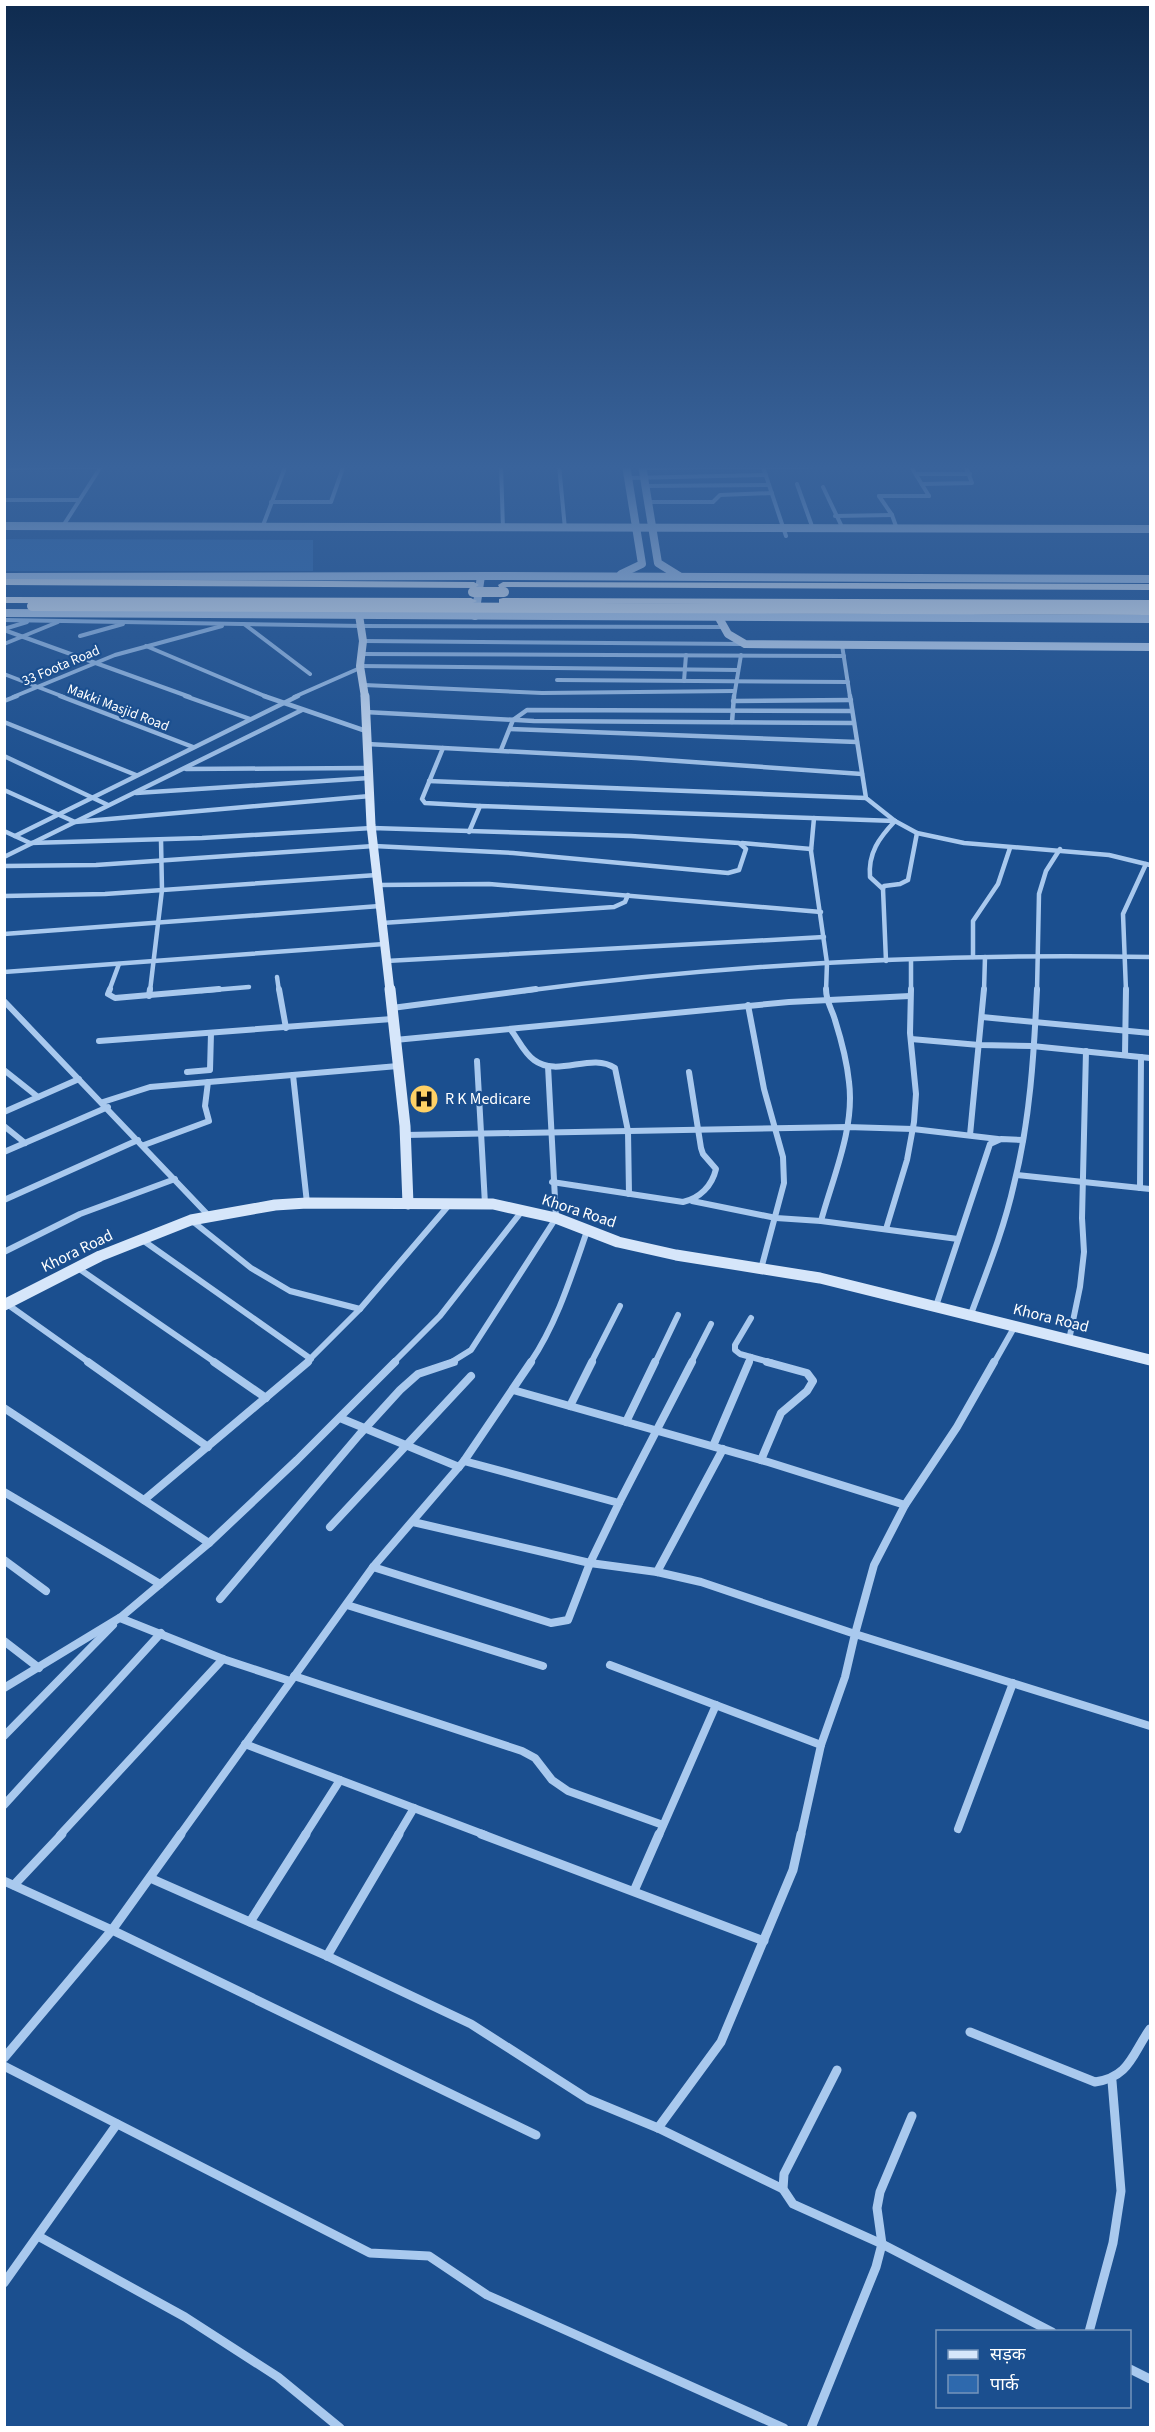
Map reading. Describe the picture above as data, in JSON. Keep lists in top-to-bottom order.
{
  "streets": {
    "street": ["33 Foota Road", "Makki Masjid Road", "Khora Road"]
  },
  "crossings": [
    ["33 Foota Road", "Makki Masjid Road"]
  ],
  "places": {
    "hospital": ["R K Medicare"]
  },
  "legend": ["सड़क", "पार्क"]
}
